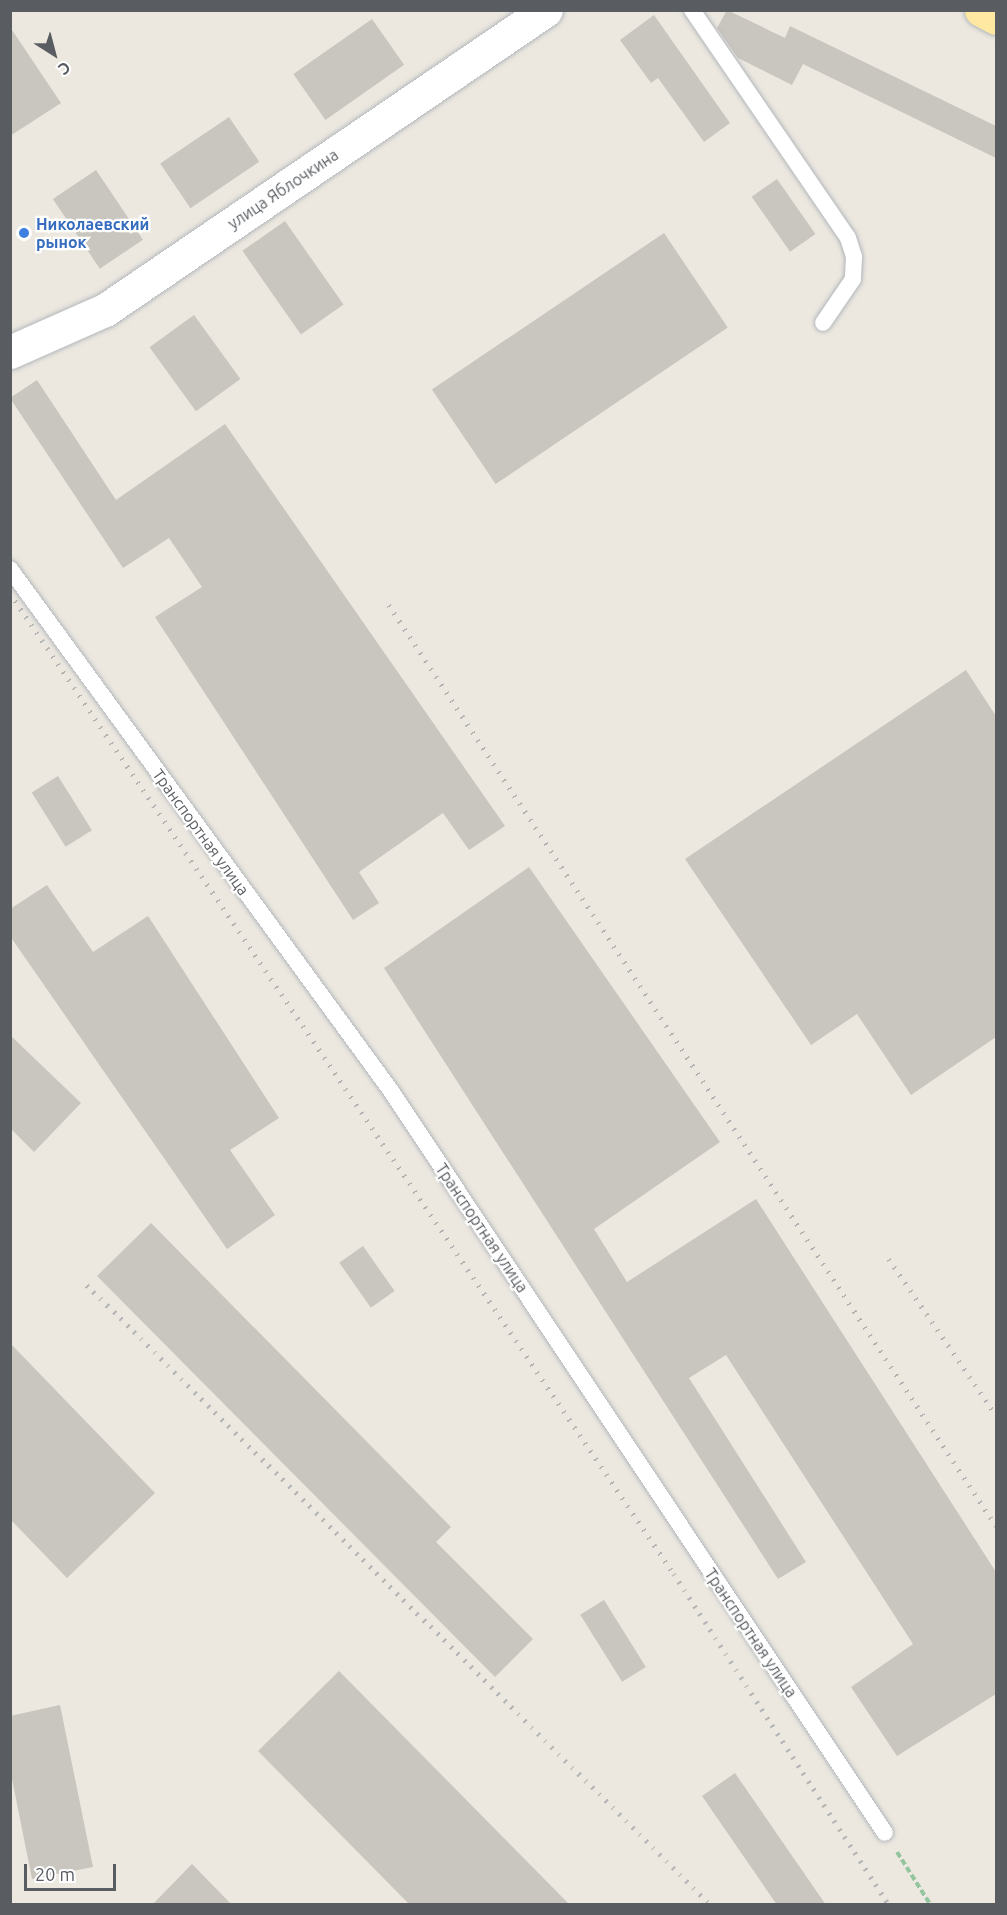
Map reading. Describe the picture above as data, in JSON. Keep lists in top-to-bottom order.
{
  "streets": {
    "street": ["улица Яблочкина"],
    "lane": ["Транспортная улица"]
  },
  "places": ["Николаевский рынок"],
  "scale_bar": "20 m",
  "north": "bottom right"
}
